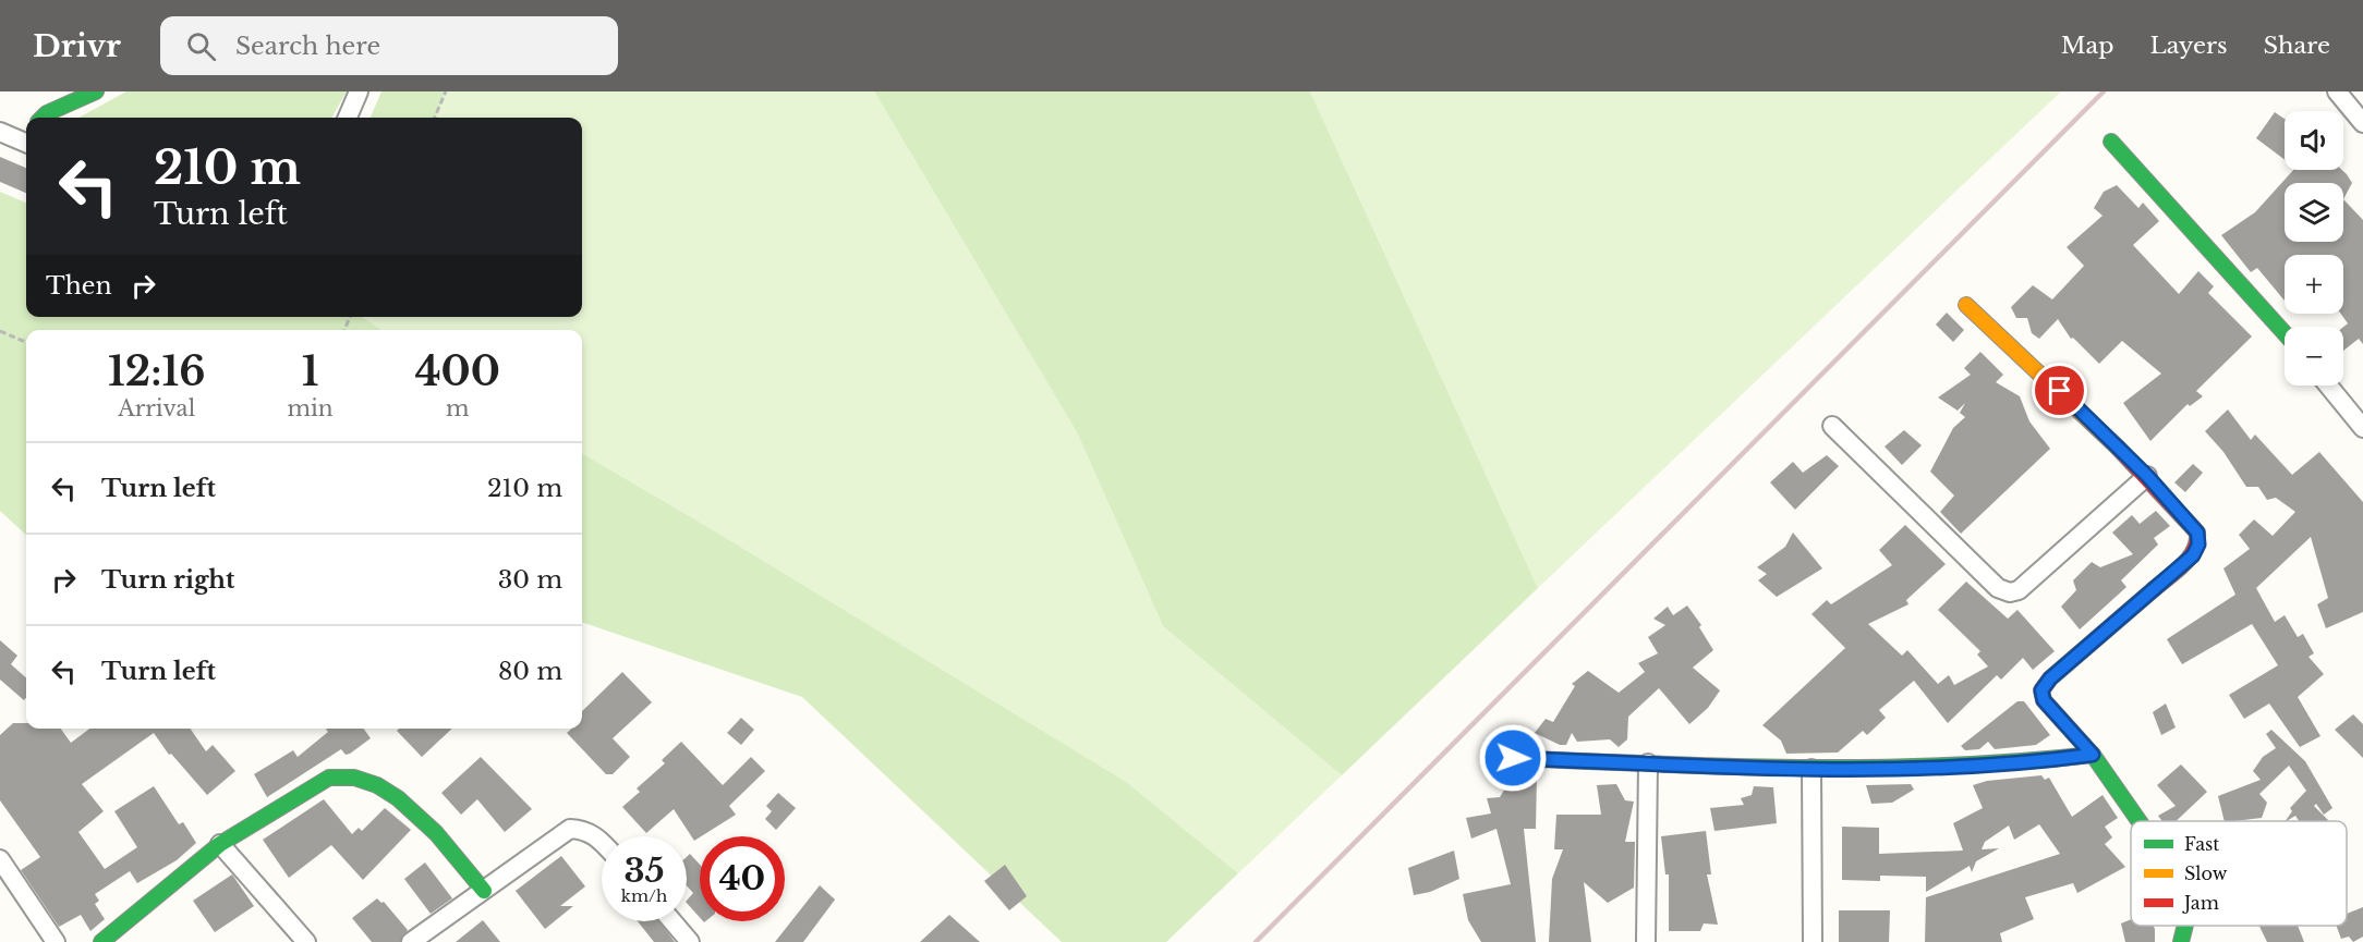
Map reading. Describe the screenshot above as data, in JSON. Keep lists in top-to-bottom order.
{
  "legend": ["Fast", "Slow", "Jam"],
  "page": {
    "header": "Drivr",
    "search": "Search here",
    "nav": ["Map", "Layers", "Share"],
    "map_buttons": ["+", "−"],
    "turn": ["210 m", "Turn left"],
    "then": "Then",
    "eta": [
      "12:16",
      "Arrival",
      "1",
      "min",
      "400",
      "m"
    ],
    "list": [
      {
        "name": "Turn left",
        "value": "210 m"
      },
      {
        "name": "Turn right",
        "value": "30 m"
      },
      {
        "name": "Turn left",
        "value": "80 m"
      }
    ],
    "speed": "35 km/h",
    "limit": "40"
  }
}
